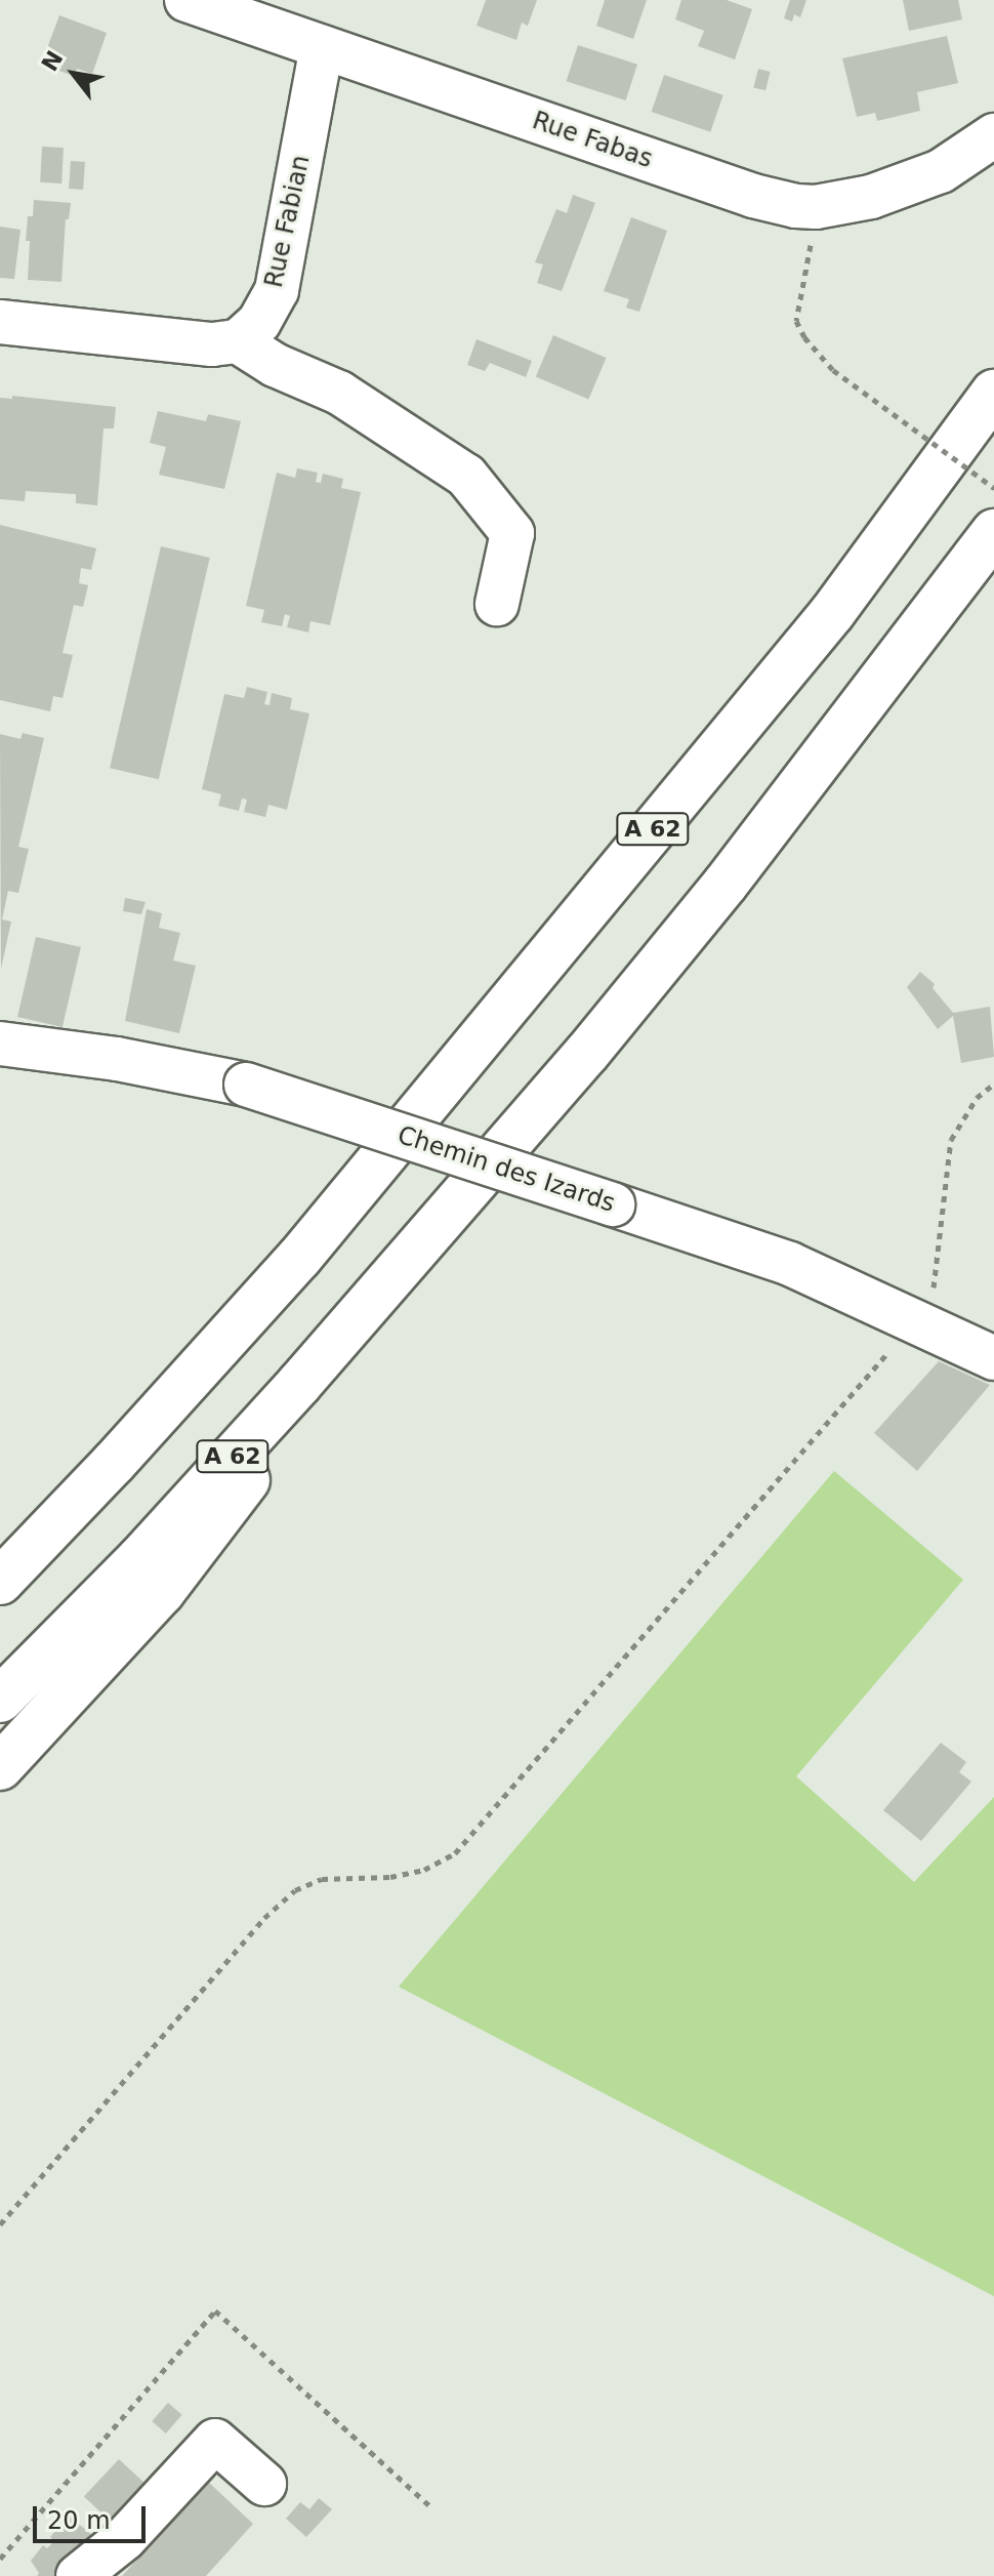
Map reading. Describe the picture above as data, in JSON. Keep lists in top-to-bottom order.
{
  "streets": {
    "highway": ["A 62"],
    "street": ["Rue Fabas", "Rue Fabian", "Chemin des Izards"]
  },
  "crossings": [
    ["Rue Fabas", "Rue Fabian"]
  ],
  "scale_bar": "20 m",
  "north": "top left"
}
